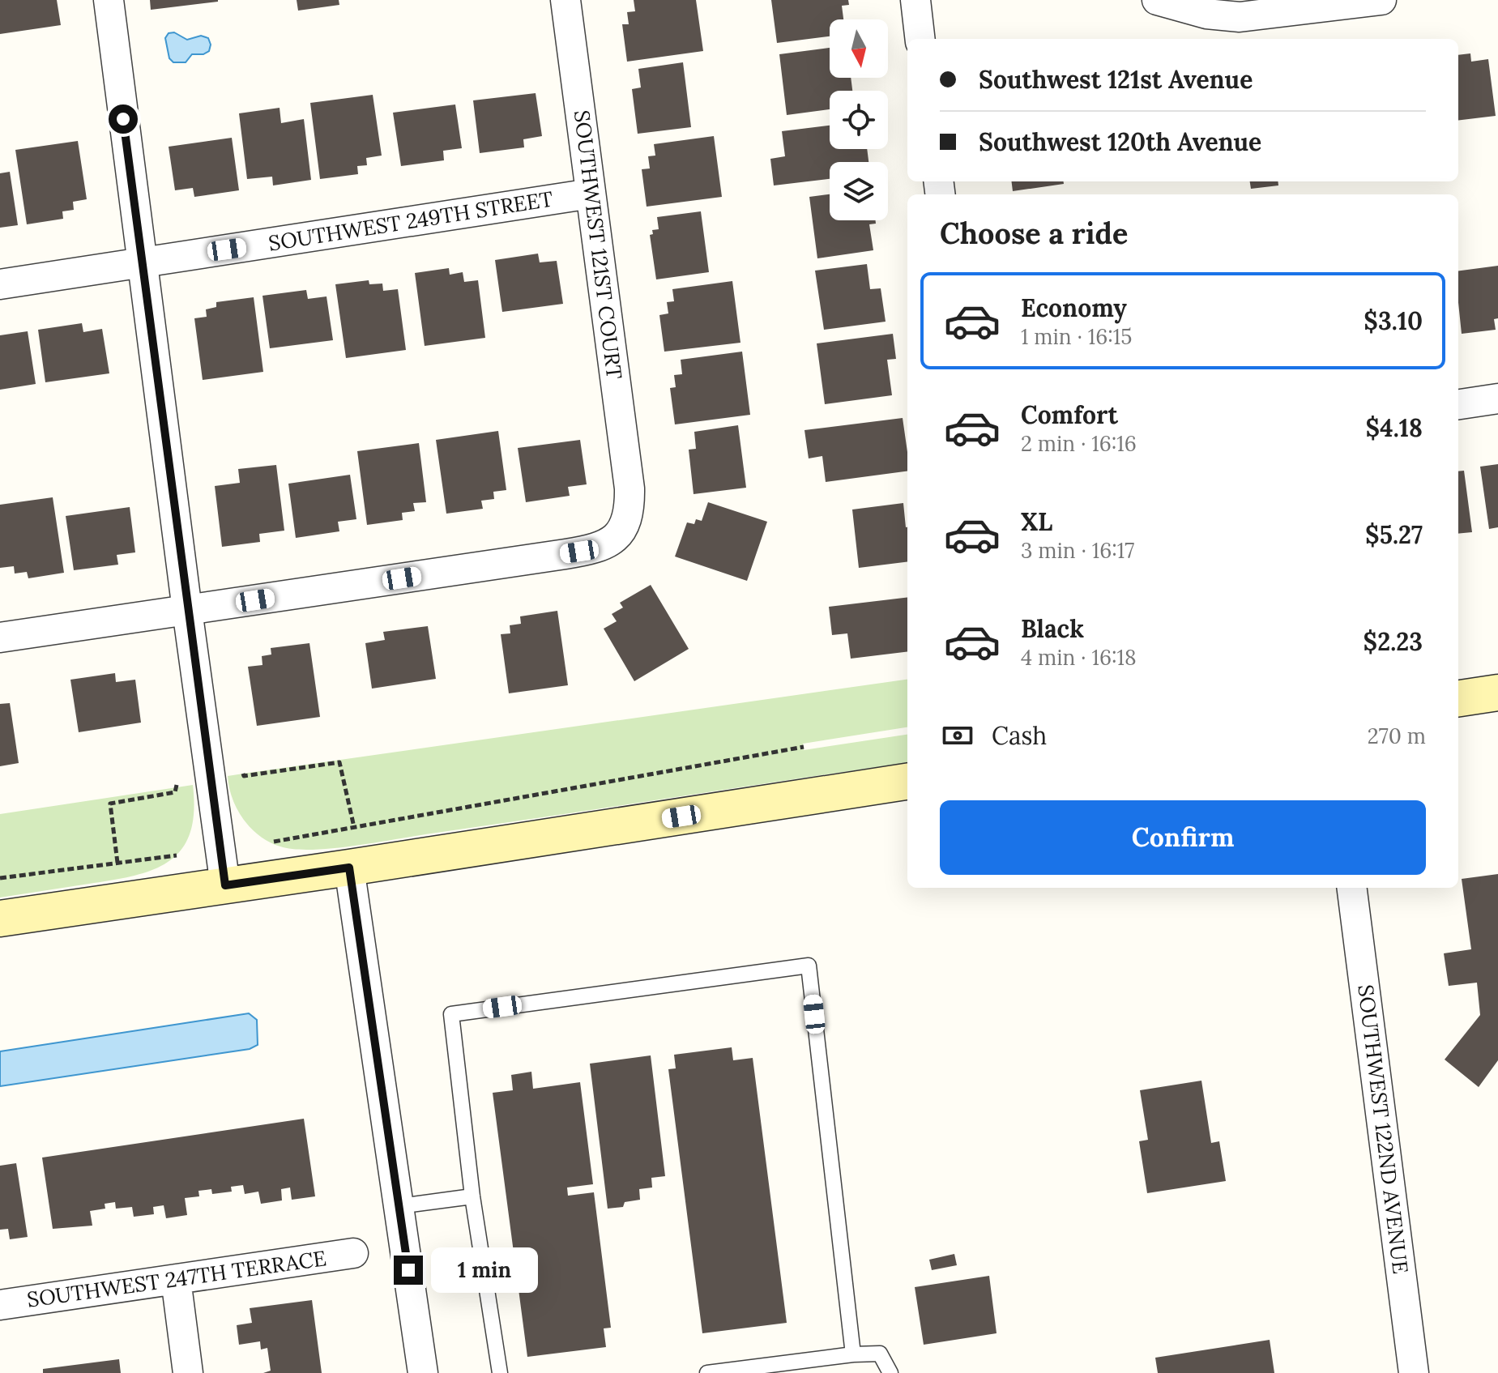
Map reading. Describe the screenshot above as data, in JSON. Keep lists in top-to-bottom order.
{
  "streets": {
    "street": [
      "SOUTHWEST 249TH STREET",
      "SOUTHWEST 121ST COURT",
      "SOUTHWEST 122ND AVENUE",
      "SOUTHWEST 247TH TERRACE"
    ]
  },
  "crossings": [
    ["SOUTHWEST 249TH STREET", "SOUTHWEST 121ST COURT"]
  ],
  "north": "bottom",
  "page": {
    "banner": ["Southwest 121st Avenue", "Southwest 120th Avenue"],
    "heading": "Choose a ride",
    "list": [
      {
        "name": "Economy",
        "note": "1 min · 16:15",
        "value": "$3.10"
      },
      {
        "name": "Comfort",
        "note": "2 min · 16:16",
        "value": "$4.18"
      },
      {
        "name": "XL",
        "note": "3 min · 16:17",
        "value": "$5.27"
      },
      {
        "name": "Black",
        "note": "4 min · 16:18",
        "value": "$2.23"
      }
    ],
    "pay": ["Cash", "270 m"],
    "buttons": "Confirm",
    "bubble": "1 min"
  }
}
